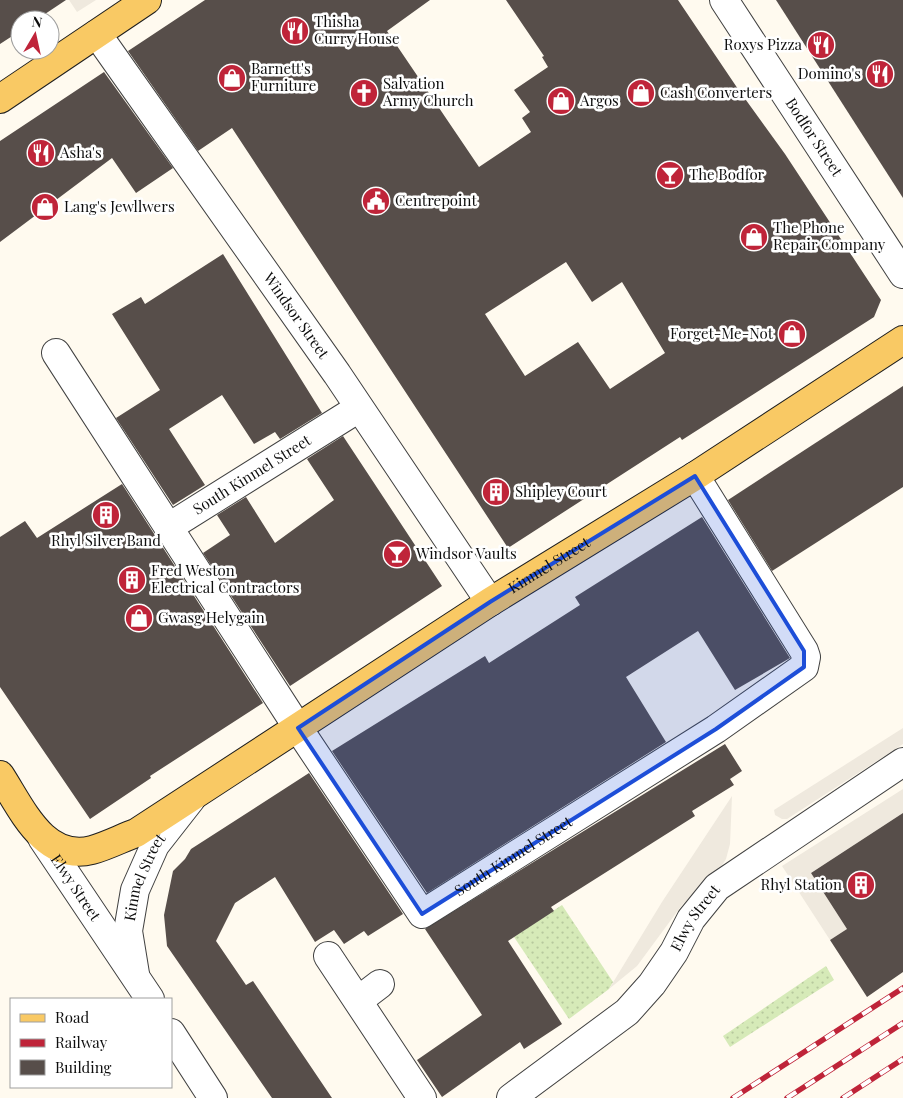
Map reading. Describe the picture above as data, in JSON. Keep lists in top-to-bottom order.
{
  "streets": {
    "main road": ["Kinmel Street", "Elwy Street"],
    "street": ["Bodfor Street", "Windsor Street", "South Kinmel Street"]
  },
  "crossings": [
    ["Windsor Street", "South Kinmel Street"],
    ["Windsor Street", "Kinmel Street"],
    ["South Kinmel Street", "Kinmel Street"],
    ["Kinmel Street", "Elwy Street"]
  ],
  "places": {
    "restaurant": [
      "Thisha Curry House",
      "Roxys Pizza",
      "Domino's",
      "Asha's"
    ],
    "shop": [
      "Barnett's Furniture",
      "Cash Converters",
      "Argos",
      "Lang's Jewllwers",
      "The Phone Repair Company",
      "Forget-Me-Not",
      "Gwasg Helygain"
    ],
    "church": ["Salvation Army Church"],
    "bar": ["The Bodfor", "Windsor Vaults"],
    "public building": ["Centrepoint"],
    "building": [
      "Shipley Court",
      "Rhyl Silver Band",
      "Fred Weston Electrical Contractors",
      "Rhyl Station"
    ]
  },
  "legend": ["Road", "Railway", "Building"],
  "north": "top"
}
